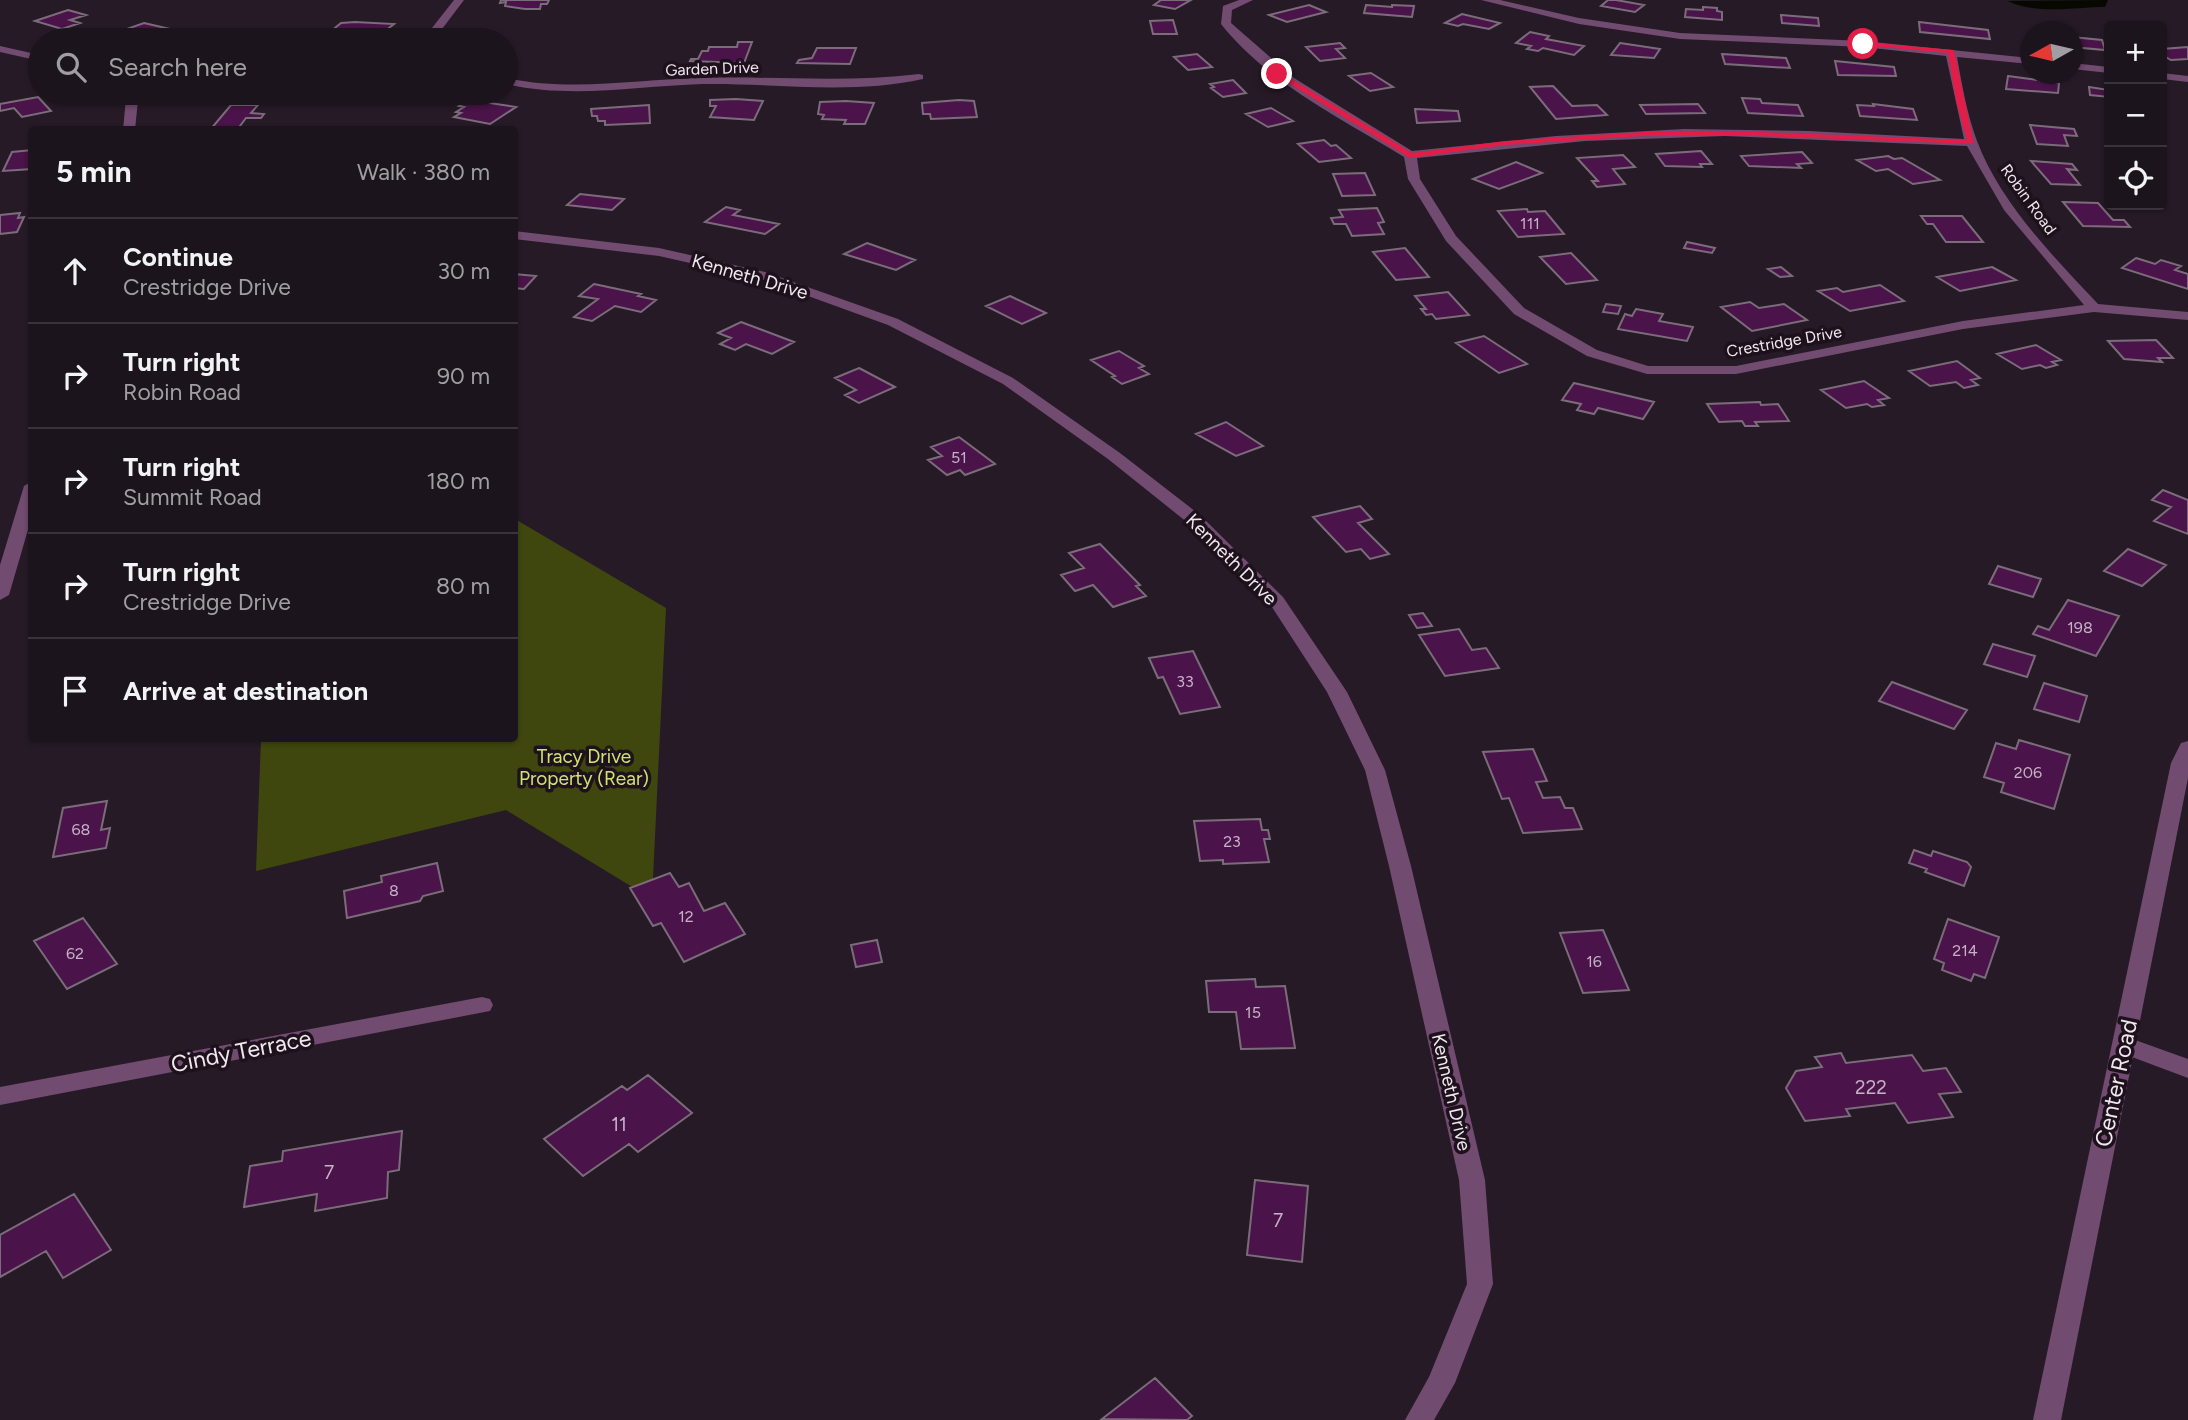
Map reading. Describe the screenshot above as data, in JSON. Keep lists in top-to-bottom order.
{
  "streets": {
    "street": [
      "Garden Drive",
      "Robin Road",
      "Kenneth Drive",
      "Crestridge Drive",
      "Cindy Terrace",
      "Center Road"
    ]
  },
  "crossings": [
    ["Robin Road", "Crestridge Drive"]
  ],
  "parks": ["Tracy Drive Property (Rear)"],
  "house_numbers": [
    "111",
    "51",
    "198",
    "33",
    "206",
    "68",
    "23",
    "8",
    "12",
    "214",
    "62",
    "16",
    "15",
    "222",
    "11",
    "7",
    "7"
  ],
  "north": "left",
  "page": {
    "map_buttons": ["+", "−"],
    "search": "Search here",
    "heading": ["5 min", "Walk · 380 m"],
    "list": [
      ["Continue", "Crestridge Drive", "30 m"],
      ["Turn right", "Robin Road", "90 m"],
      ["Turn right", "Summit Road", "180 m"],
      ["Turn right", "Crestridge Drive", "80 m"],
      "Arrive at destination"
    ]
  }
}
